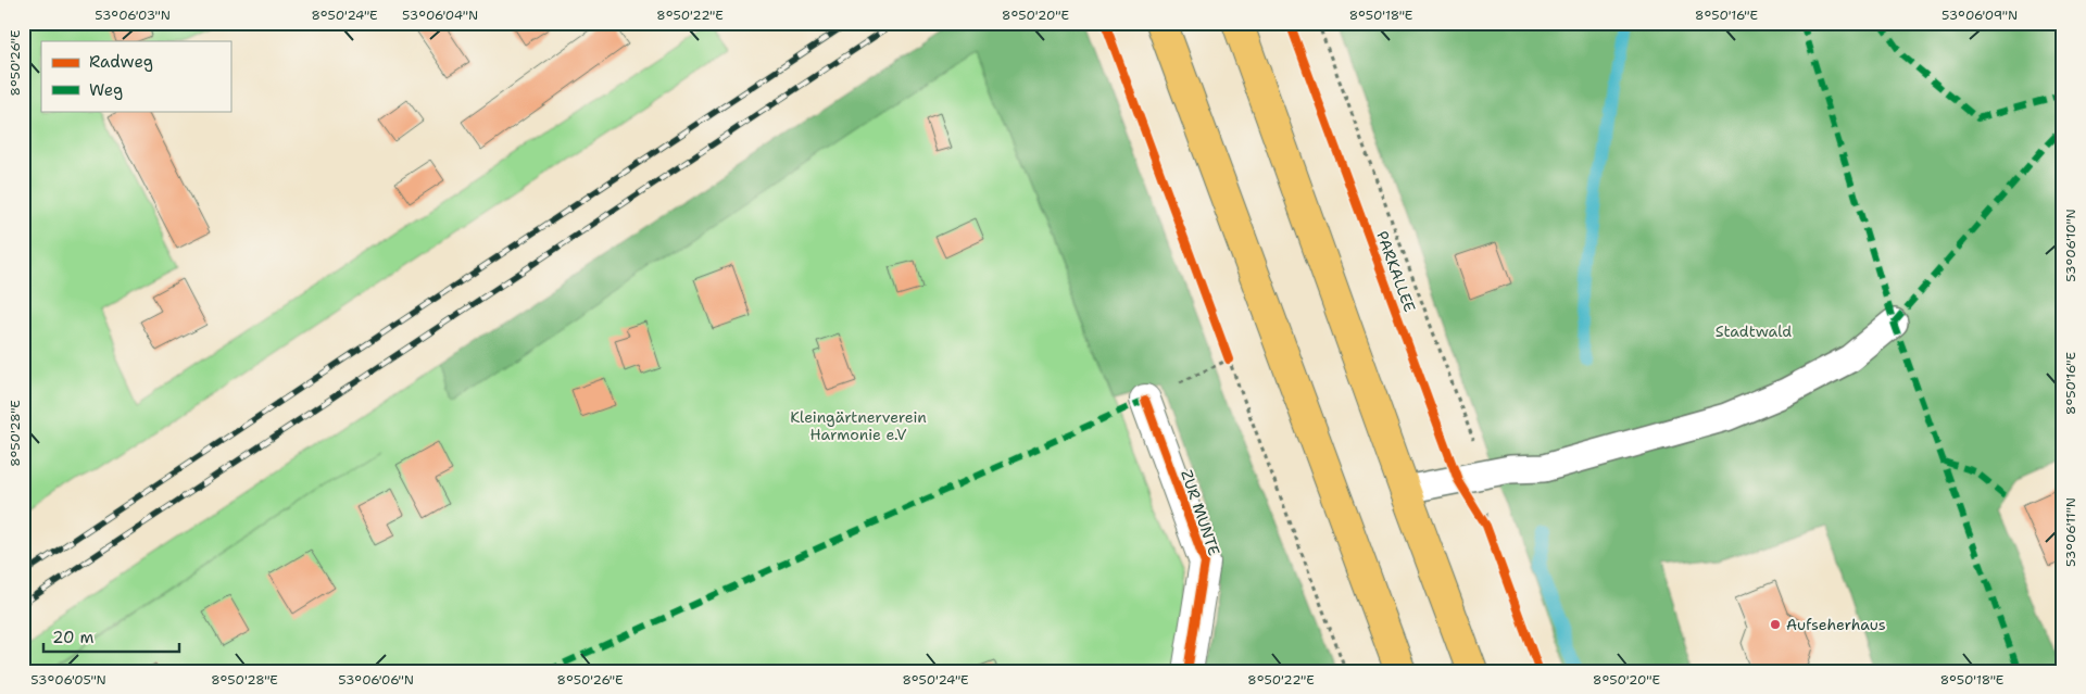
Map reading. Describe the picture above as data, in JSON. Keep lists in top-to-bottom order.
{
  "streets": {
    "street": ["ZUR MUNTE"],
    "cycle path": ["PARKALLEE"]
  },
  "parks": ["Stadtwald", "Kleingärtnerverein Harmonie e.V"],
  "places": ["Aufseherhaus"],
  "legend": ["Radweg", "Weg"],
  "scale_bar": "20 m",
  "coordinates": [
    "53°06'03\"N",
    "8°50'24\"E",
    "53°06'04\"N",
    "8°50'22\"E",
    "8°50'20\"E",
    "8°50'18\"E",
    "8°50'16\"E",
    "53°06'09\"N",
    "8°50'26\"E",
    "53°06'10\"N",
    "8°50'28\"E",
    "53°06'11\"N",
    "53°06'05\"N",
    "53°06'06\"N"
  ]
}
